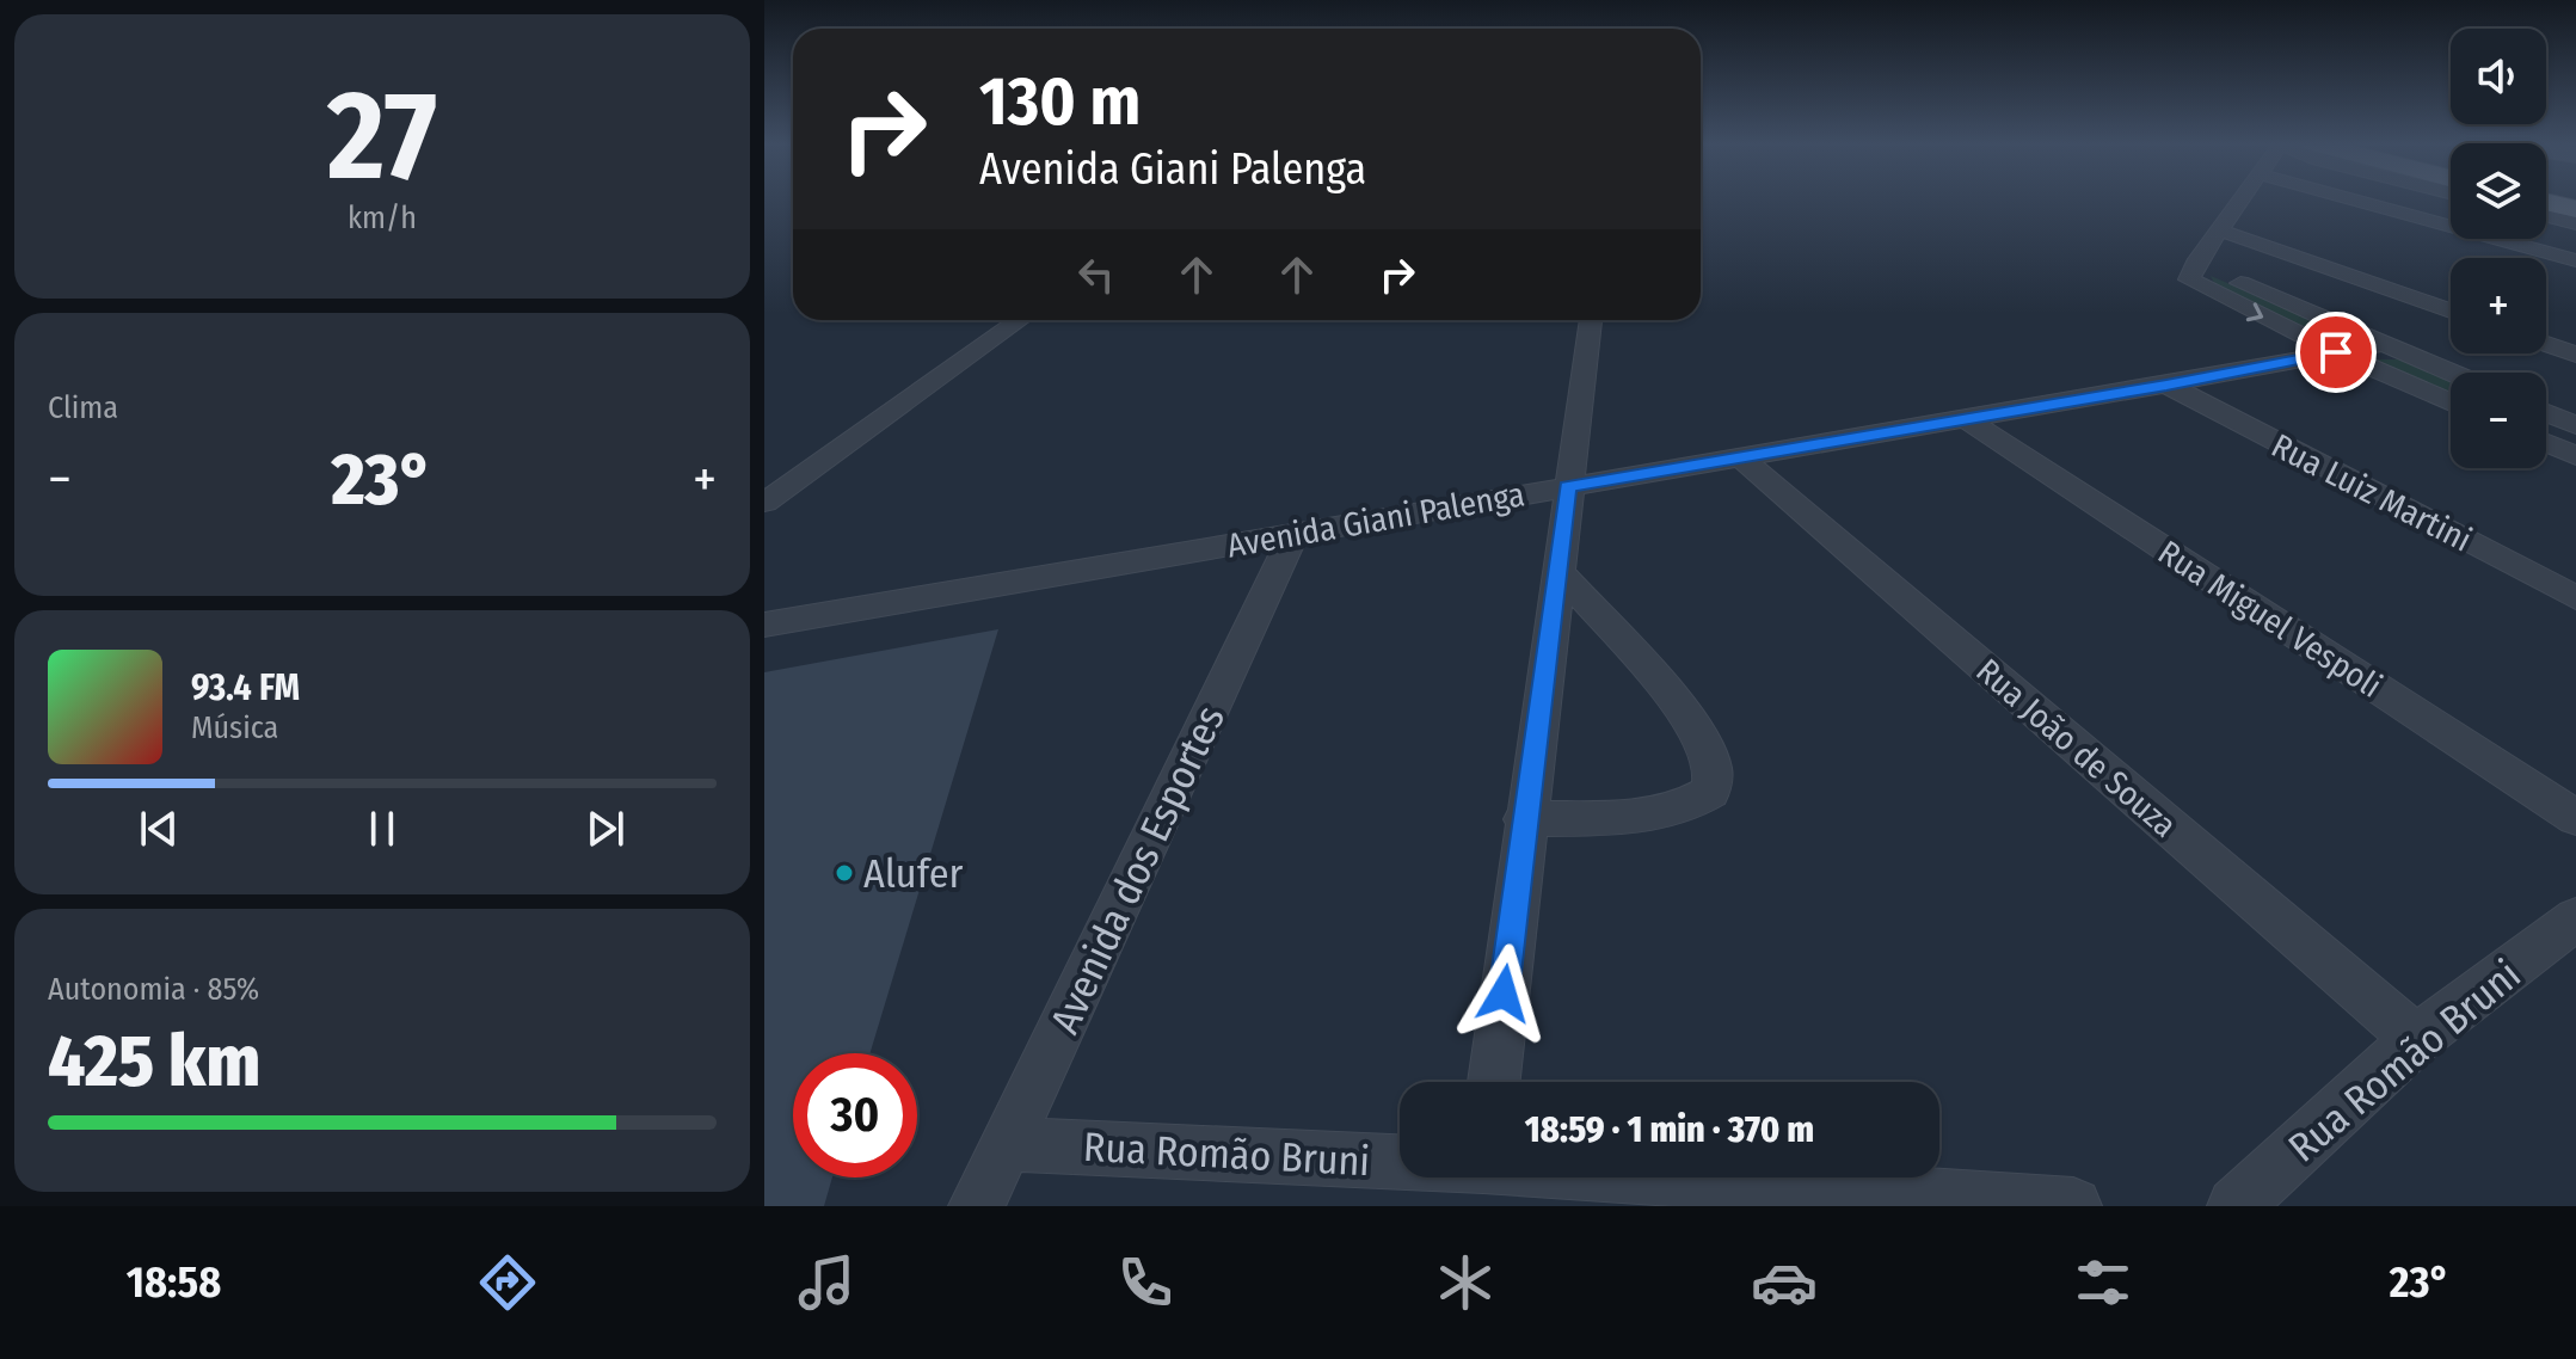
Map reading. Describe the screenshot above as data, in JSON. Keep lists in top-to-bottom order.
{
  "streets": {
    "street": [
      "Rua Luiz Martini",
      "Avenida Giani Palenga",
      "Rua Miguel Vespoli",
      "Rua João de Souza",
      "Avenida dos Esportes",
      "Rua Romão Bruni"
    ]
  },
  "crossings": [
    ["Rua Luiz Martini", "Avenida Giani Palenga"],
    ["Avenida Giani Palenga", "Rua Miguel Vespoli"],
    ["Avenida Giani Palenga", "Rua João de Souza"],
    ["Avenida Giani Palenga", "Avenida dos Esportes"],
    ["Rua João de Souza", "Rua Romão Bruni"],
    ["Avenida dos Esportes", "Rua Romão Bruni"]
  ],
  "places": ["Alufer"],
  "page": {
    "tile": [
      ["27", "km/h"],
      "Clima",
      ["Autonomia · 85%", "425 km"]
    ],
    "map_buttons": ["+", "−"],
    "turn": ["130 m", "Avenida Giani Palenga"],
    "heat": ["−", "23°", "+"],
    "song": ["93.4 FM", "Música"],
    "limit": "30",
    "trip": "18:59 · 1 min · 370 m",
    "tabs": ["18:58", "23°"]
  }
}
